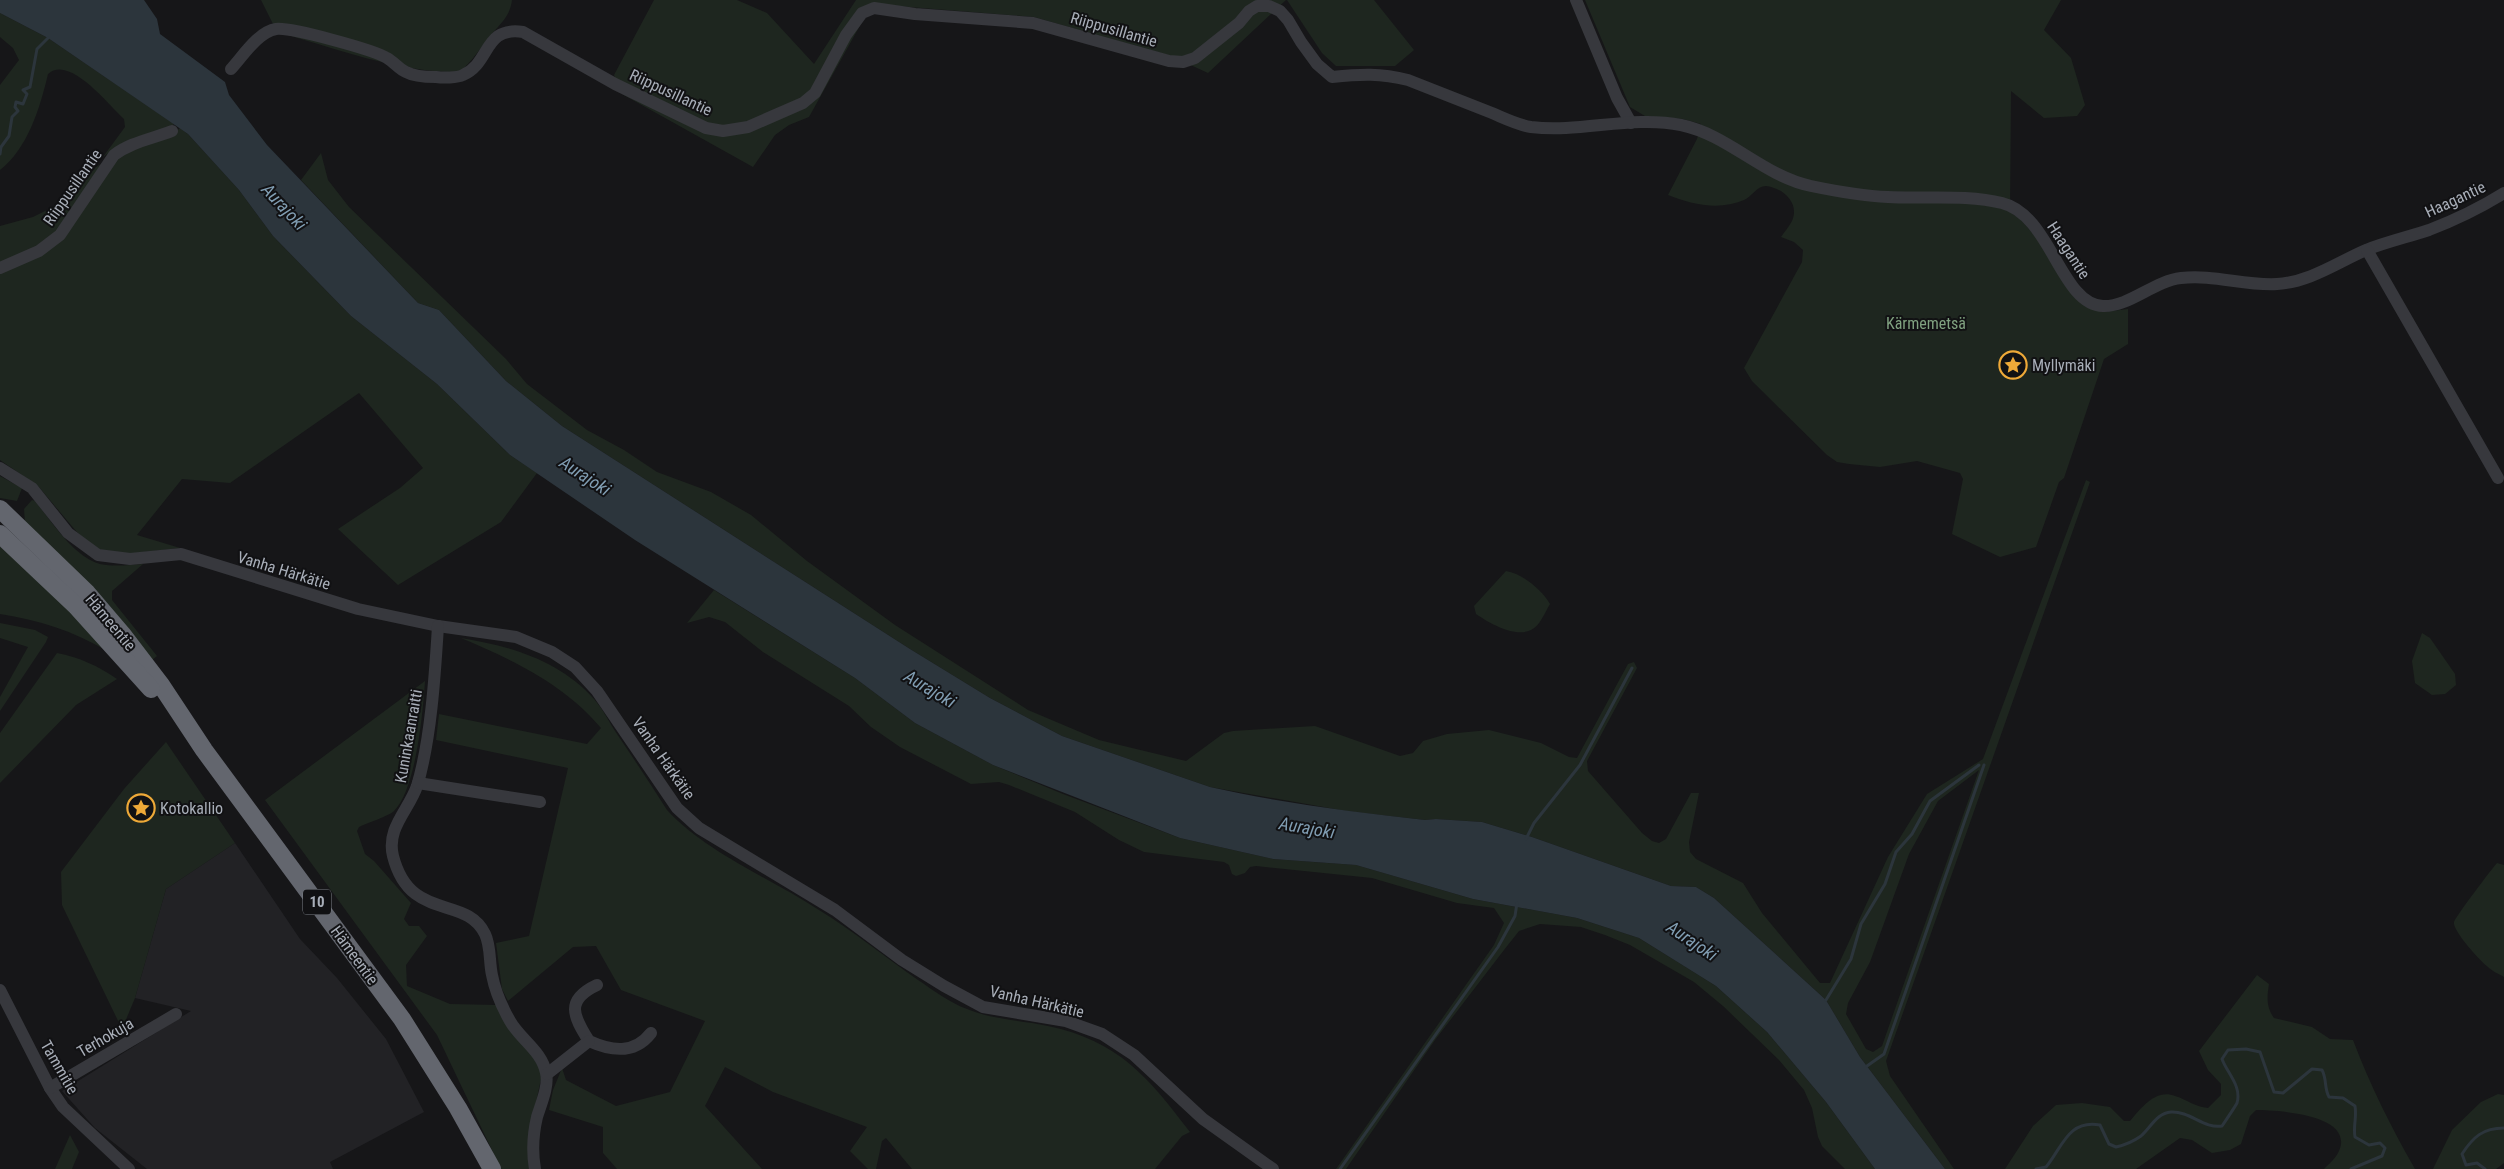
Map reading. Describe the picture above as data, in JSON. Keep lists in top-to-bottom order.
{
  "streets": {
    "highway": ["Hämeentie", "10"],
    "street": [
      "Riippusillantie",
      "Haagantie",
      "Vanha Härkätie",
      "Kuninkaanraitti",
      "Terhokuja",
      "Tammitie"
    ]
  },
  "crossings": [
    ["Riippusillantie", "Haagantie"],
    ["Vanha Härkätie", "Kuninkaanraitti"],
    ["Terhokuja", "Tammitie"]
  ],
  "water": ["Aurajoki"],
  "parks": ["Kärmemetsä"],
  "places": {
    "place": ["Myllymäki", "Kotokallio"]
  }
}
